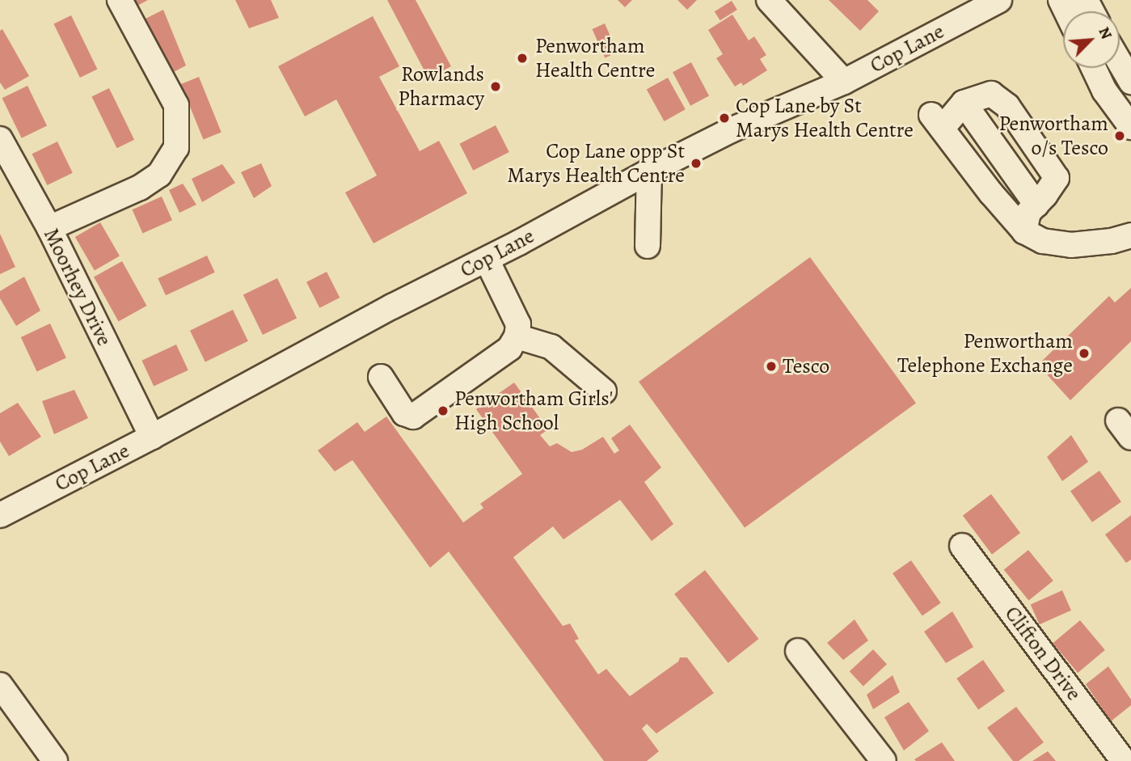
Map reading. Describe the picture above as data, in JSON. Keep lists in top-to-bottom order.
{
  "streets": {
    "street": ["Cop Lane", "Moorhey Drive", "Clifton Drive"]
  },
  "crossings": [
    ["Cop Lane", "Moorhey Drive"]
  ],
  "places": [
    "Penwortham Health Centre",
    "Rowlands Pharmacy",
    "Cop Lane by St Marys Health Centre",
    "Penwortham o/s Tesco",
    "Cop Lane opp St Marys Health Centre",
    "Penwortham Telephone Exchange",
    "Tesco",
    "Penwortham Girls' High School"
  ],
  "north": "top right"
}
